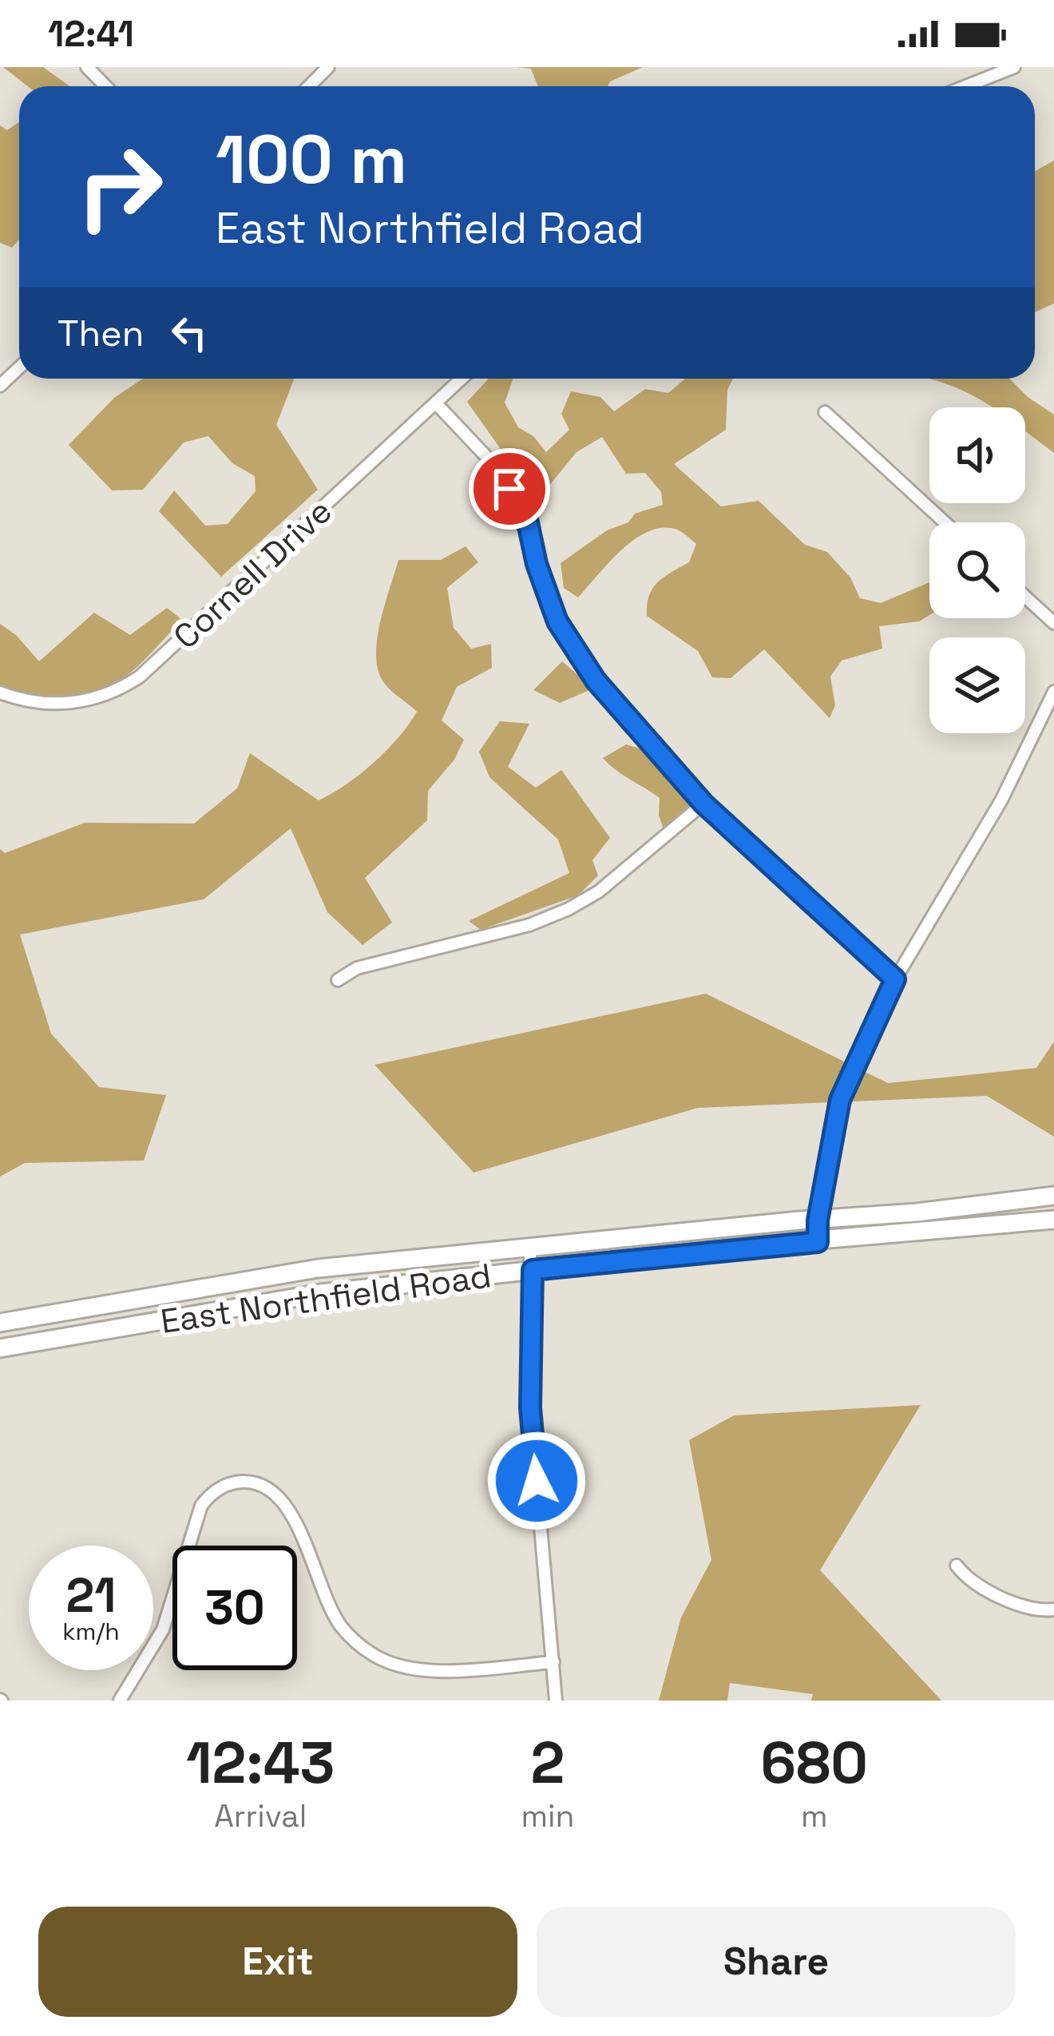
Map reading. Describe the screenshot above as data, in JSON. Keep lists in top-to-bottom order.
{
  "streets": {
    "main road": ["East Northfield Road"],
    "street": ["Cornell Drive"]
  },
  "page": {
    "status": "12:41",
    "turn": ["100 m", "East Northfield Road"],
    "then": "Then",
    "speed": "21 km/h",
    "limit": "30",
    "eta": [
      "12:43",
      "Arrival",
      "2",
      "min",
      "680",
      "m"
    ],
    "buttons": ["Exit", "Share"]
  }
}
